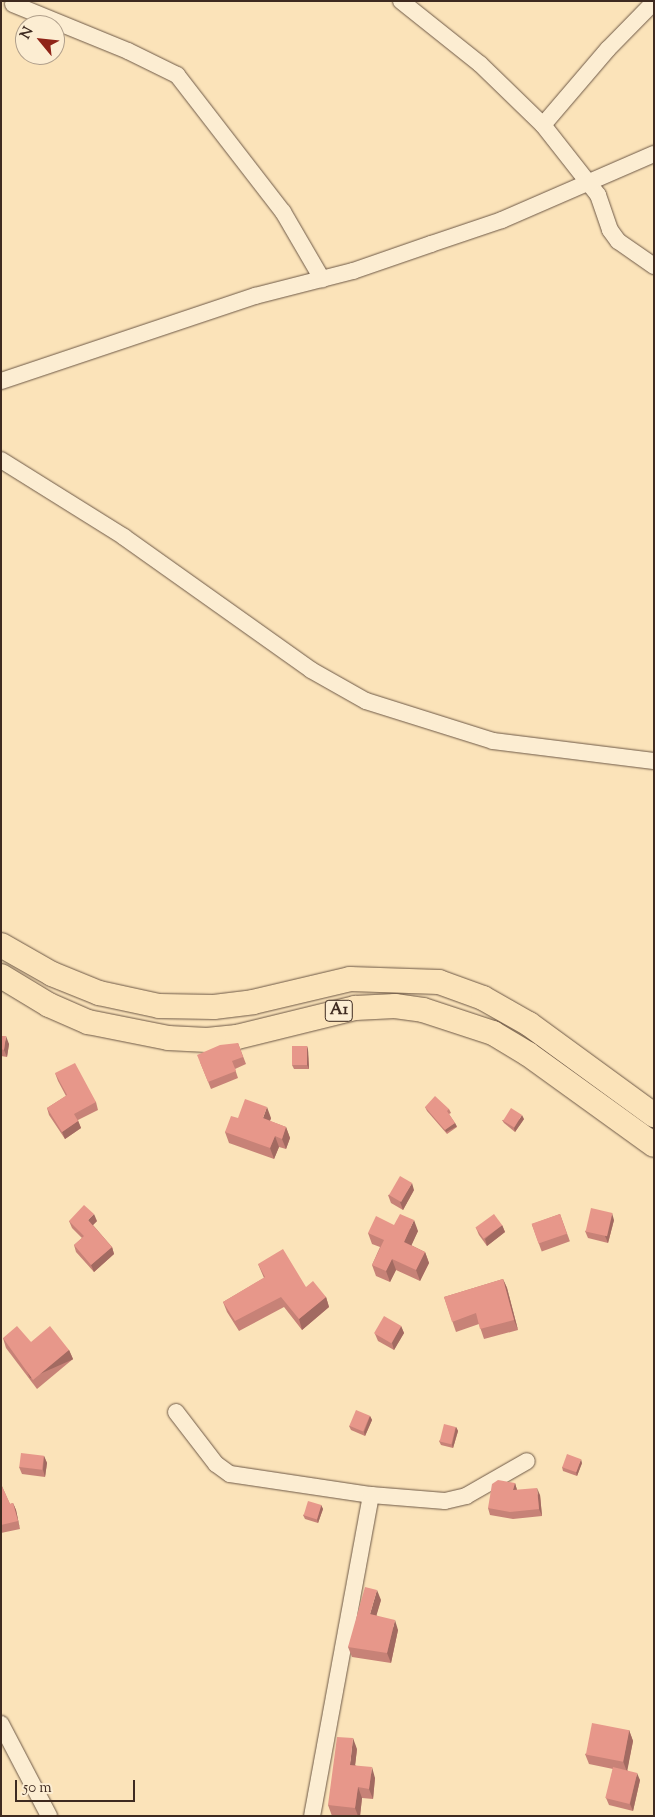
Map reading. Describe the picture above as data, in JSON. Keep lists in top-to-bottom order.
{
  "streets": {
    "highway": ["A1"]
  },
  "scale_bar": "50 m",
  "north": "top left"
}
